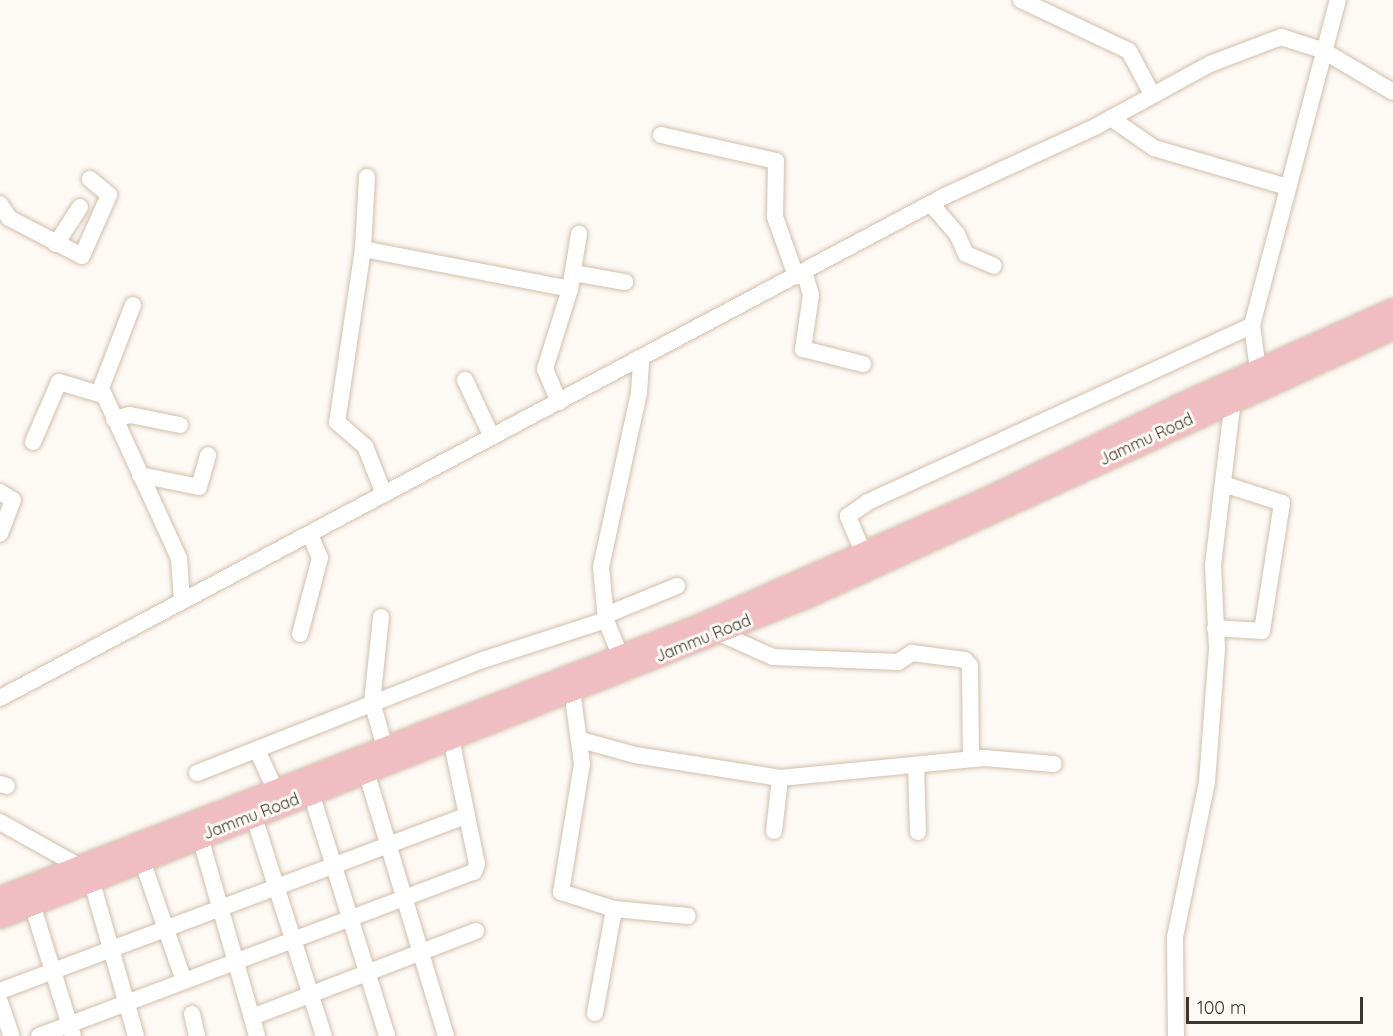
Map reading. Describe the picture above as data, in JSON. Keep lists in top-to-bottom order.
{
  "streets": {
    "main road": ["Jammu Road"]
  },
  "scale_bar": "100 m"
}
